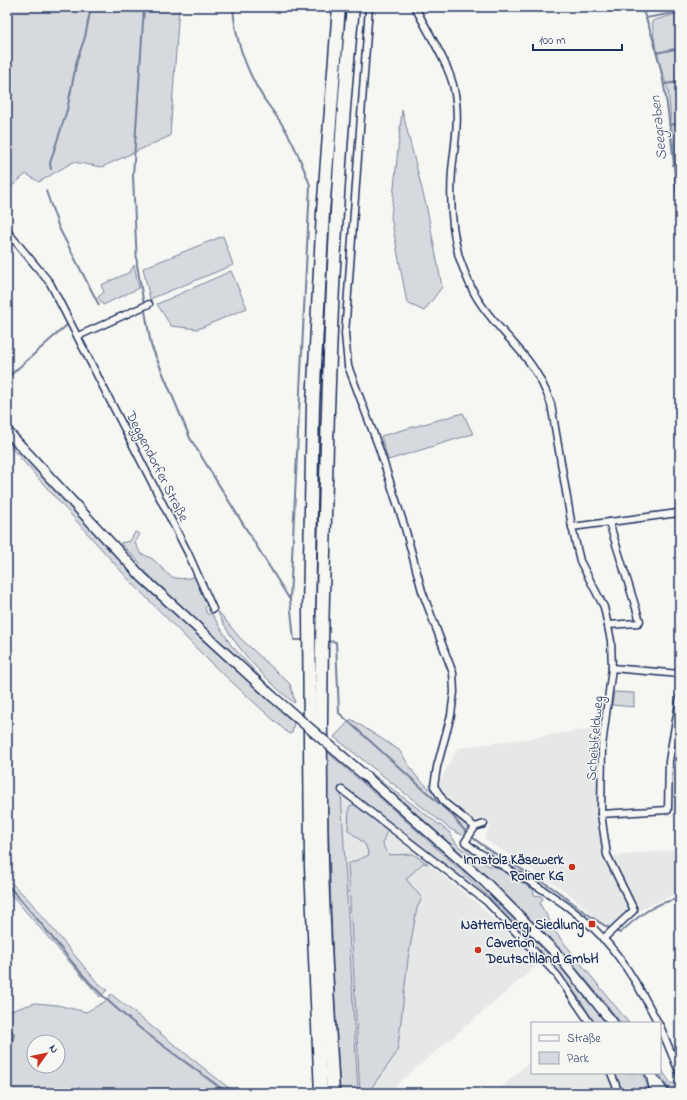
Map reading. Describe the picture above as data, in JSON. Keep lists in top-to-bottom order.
{
  "streets": {
    "street": ["Deggendorfer Straße", "Scheiblfeldweg"]
  },
  "water": ["Seegraben"],
  "places": {
    "other": ["Innstolz Käsewerk Roiner KG", "Caverion Deutschland GmbH"],
    "transit": ["Natternberg, Siedlung"]
  },
  "legend": ["Straße", "Park"],
  "scale_bar": "100 m",
  "north": "top right"
}
